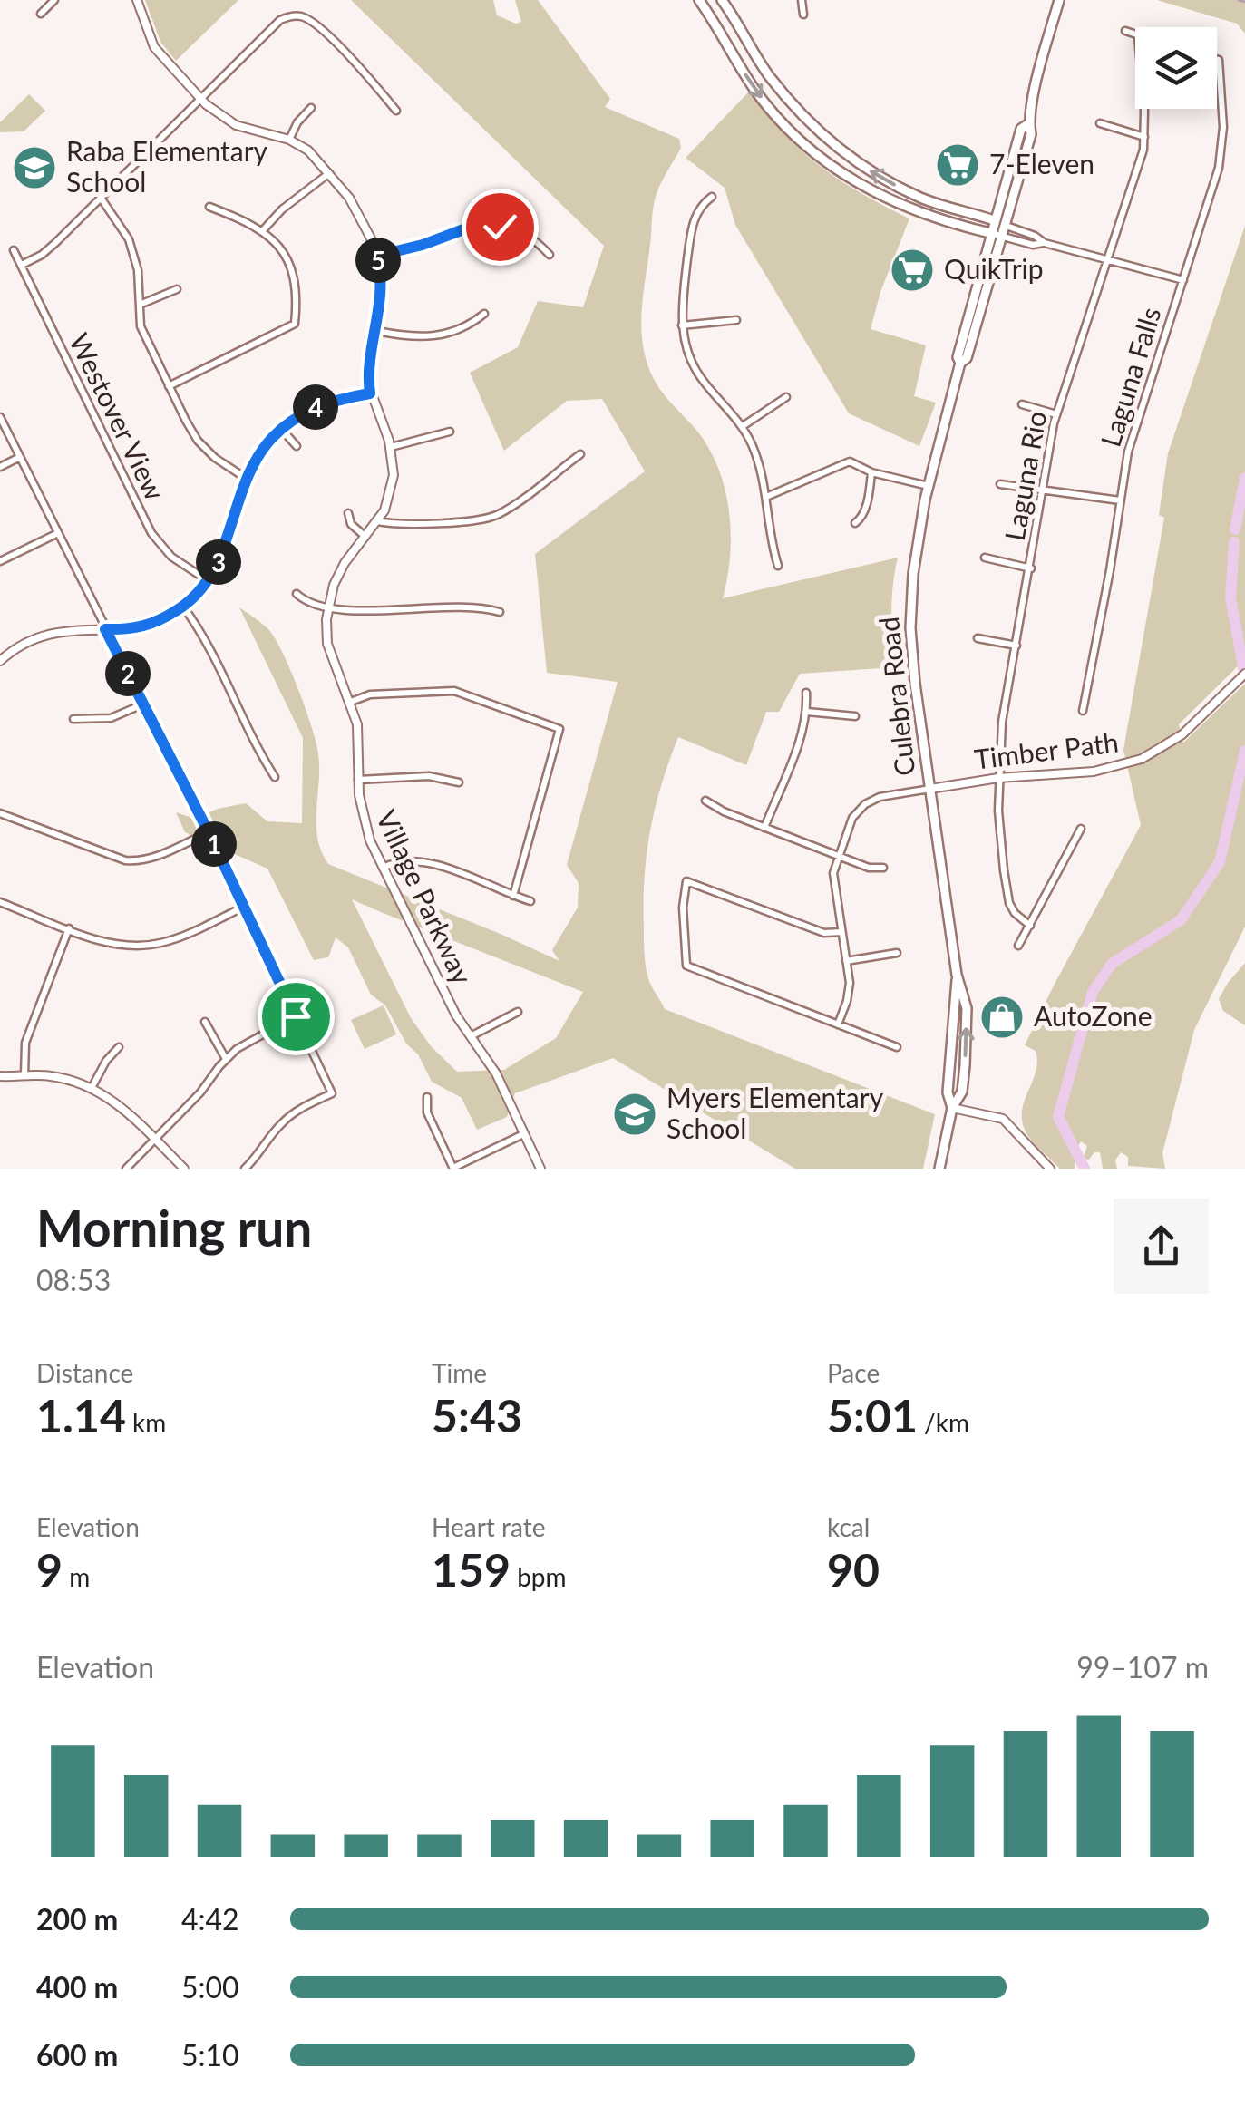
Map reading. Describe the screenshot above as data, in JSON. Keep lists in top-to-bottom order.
{
  "streets": {
    "main road": ["Culebra Road"],
    "street": [
      "Laguna Falls",
      "Westover View",
      "Laguna Rio",
      "Timber Path",
      "Village Parkway"
    ]
  },
  "crossings": [
    ["Laguna Rio", "Timber Path"],
    ["Culebra Road", "Timber Path"]
  ],
  "places": {
    "supermarket": ["7-Eleven", "QuikTrip"],
    "school or university": ["Raba Elementary School", "Myers Elementary School"],
    "shop": ["AutoZone"]
  },
  "page": {
    "pins": [
      "5",
      "4",
      "3",
      "2",
      "1"
    ],
    "heading": ["Morning run", "08:53"],
    "stats": [
      ["Distance", "1.14 km"],
      ["Time", "5:43"],
      ["Pace", "5:01 /km"],
      ["Elevation", "9 m"],
      ["Heart rate", "159 bpm"],
      ["kcal", "90"]
    ],
    "chart": ["Elevation", "99–107 m"],
    "list": [
      {
        "name": "200 m",
        "note": "4:42"
      },
      {
        "name": "400 m",
        "note": "5:00"
      },
      {
        "name": "600 m",
        "note": "5:10"
      }
    ]
  }
}
